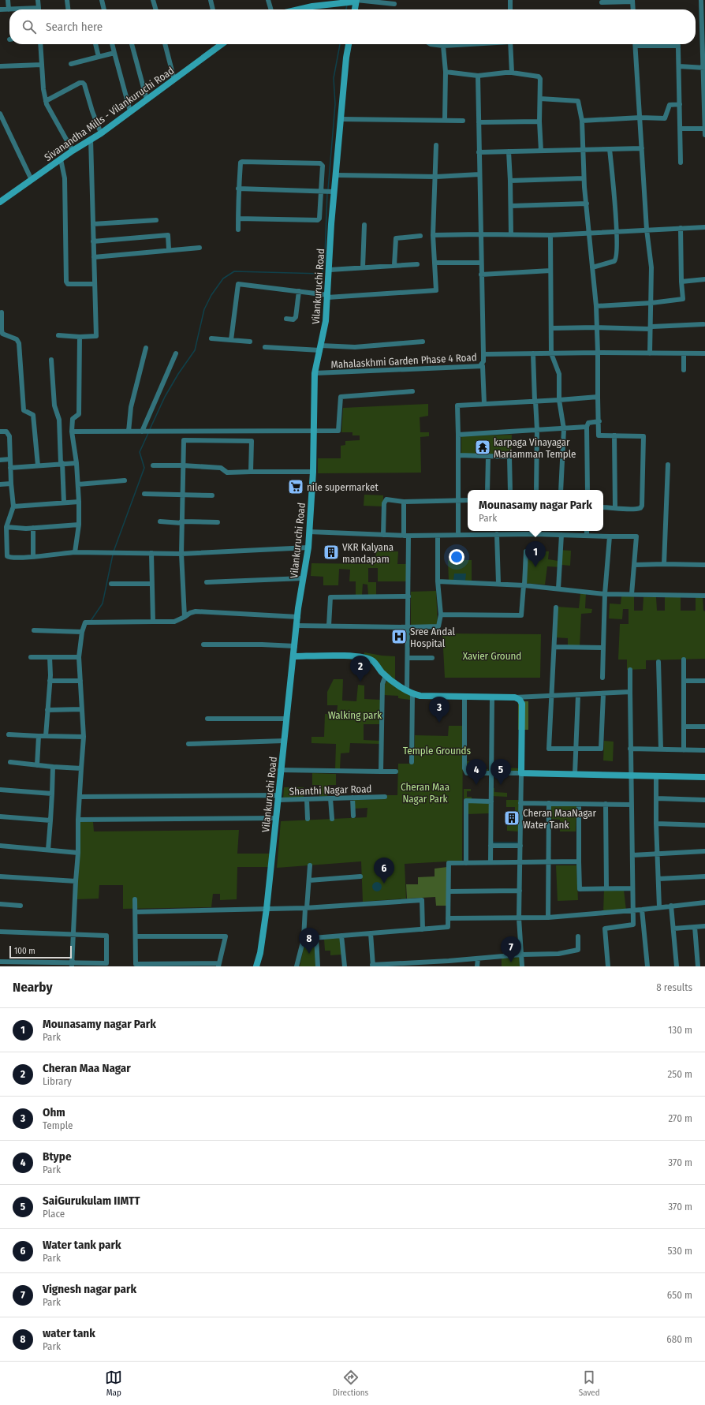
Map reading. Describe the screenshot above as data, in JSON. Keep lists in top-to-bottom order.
{
  "streets": {
    "main road": ["Sivanandha Mills - Vilankuruchi Road", "Vilankuruchi Road"],
    "street": ["Mahalaskhmi Garden Phase 4 Road", "Shanthi Nagar Road"]
  },
  "crossings": [
    ["Vilankuruchi Road", "Mahalaskhmi Garden Phase 4 Road"],
    ["Vilankuruchi Road", "Shanthi Nagar Road"]
  ],
  "parks": [
    "Xavier Ground",
    "Walking park",
    "Temple Grounds",
    "Cheran Maa Nagar Park"
  ],
  "places": {
    "temple": ["karpaga Vinayagar Mariamman Temple"],
    "supermarket": ["nile supermarket"],
    "building": ["VKR Kalyana mandapam", "Cheran MaaNagar Water Tank"],
    "hospital": ["Sree Andal Hospital"]
  },
  "scale_bar": "100 m",
  "page": {
    "search": "Search here",
    "popup": ["Mounasamy nagar Park", "Park"],
    "pins": [
      "1",
      "2",
      "3",
      "4",
      "5",
      "6",
      "8",
      "7"
    ],
    "scale": "100 m",
    "heading": ["Nearby", "8 results"],
    "list": [
      {
        "mark": "1",
        "name": "Mounasamy nagar Park",
        "note": "Park",
        "value": "130 m"
      },
      {
        "mark": "2",
        "name": "Cheran Maa Nagar",
        "note": "Library",
        "value": "250 m"
      },
      {
        "mark": "3",
        "name": "Ohm",
        "note": "Temple",
        "value": "270 m"
      },
      {
        "mark": "4",
        "name": "Btype",
        "note": "Park",
        "value": "370 m"
      },
      {
        "mark": "5",
        "name": "SaiGurukulam IIMTT",
        "note": "Place",
        "value": "370 m"
      },
      {
        "mark": "6",
        "name": "Water tank park",
        "note": "Park",
        "value": "530 m"
      },
      {
        "mark": "7",
        "name": "Vignesh nagar park",
        "note": "Park",
        "value": "650 m"
      },
      {
        "mark": "8",
        "name": "water tank",
        "note": "Park",
        "value": "680 m"
      }
    ],
    "nav": ["Map", "Directions", "Saved"]
  }
}
